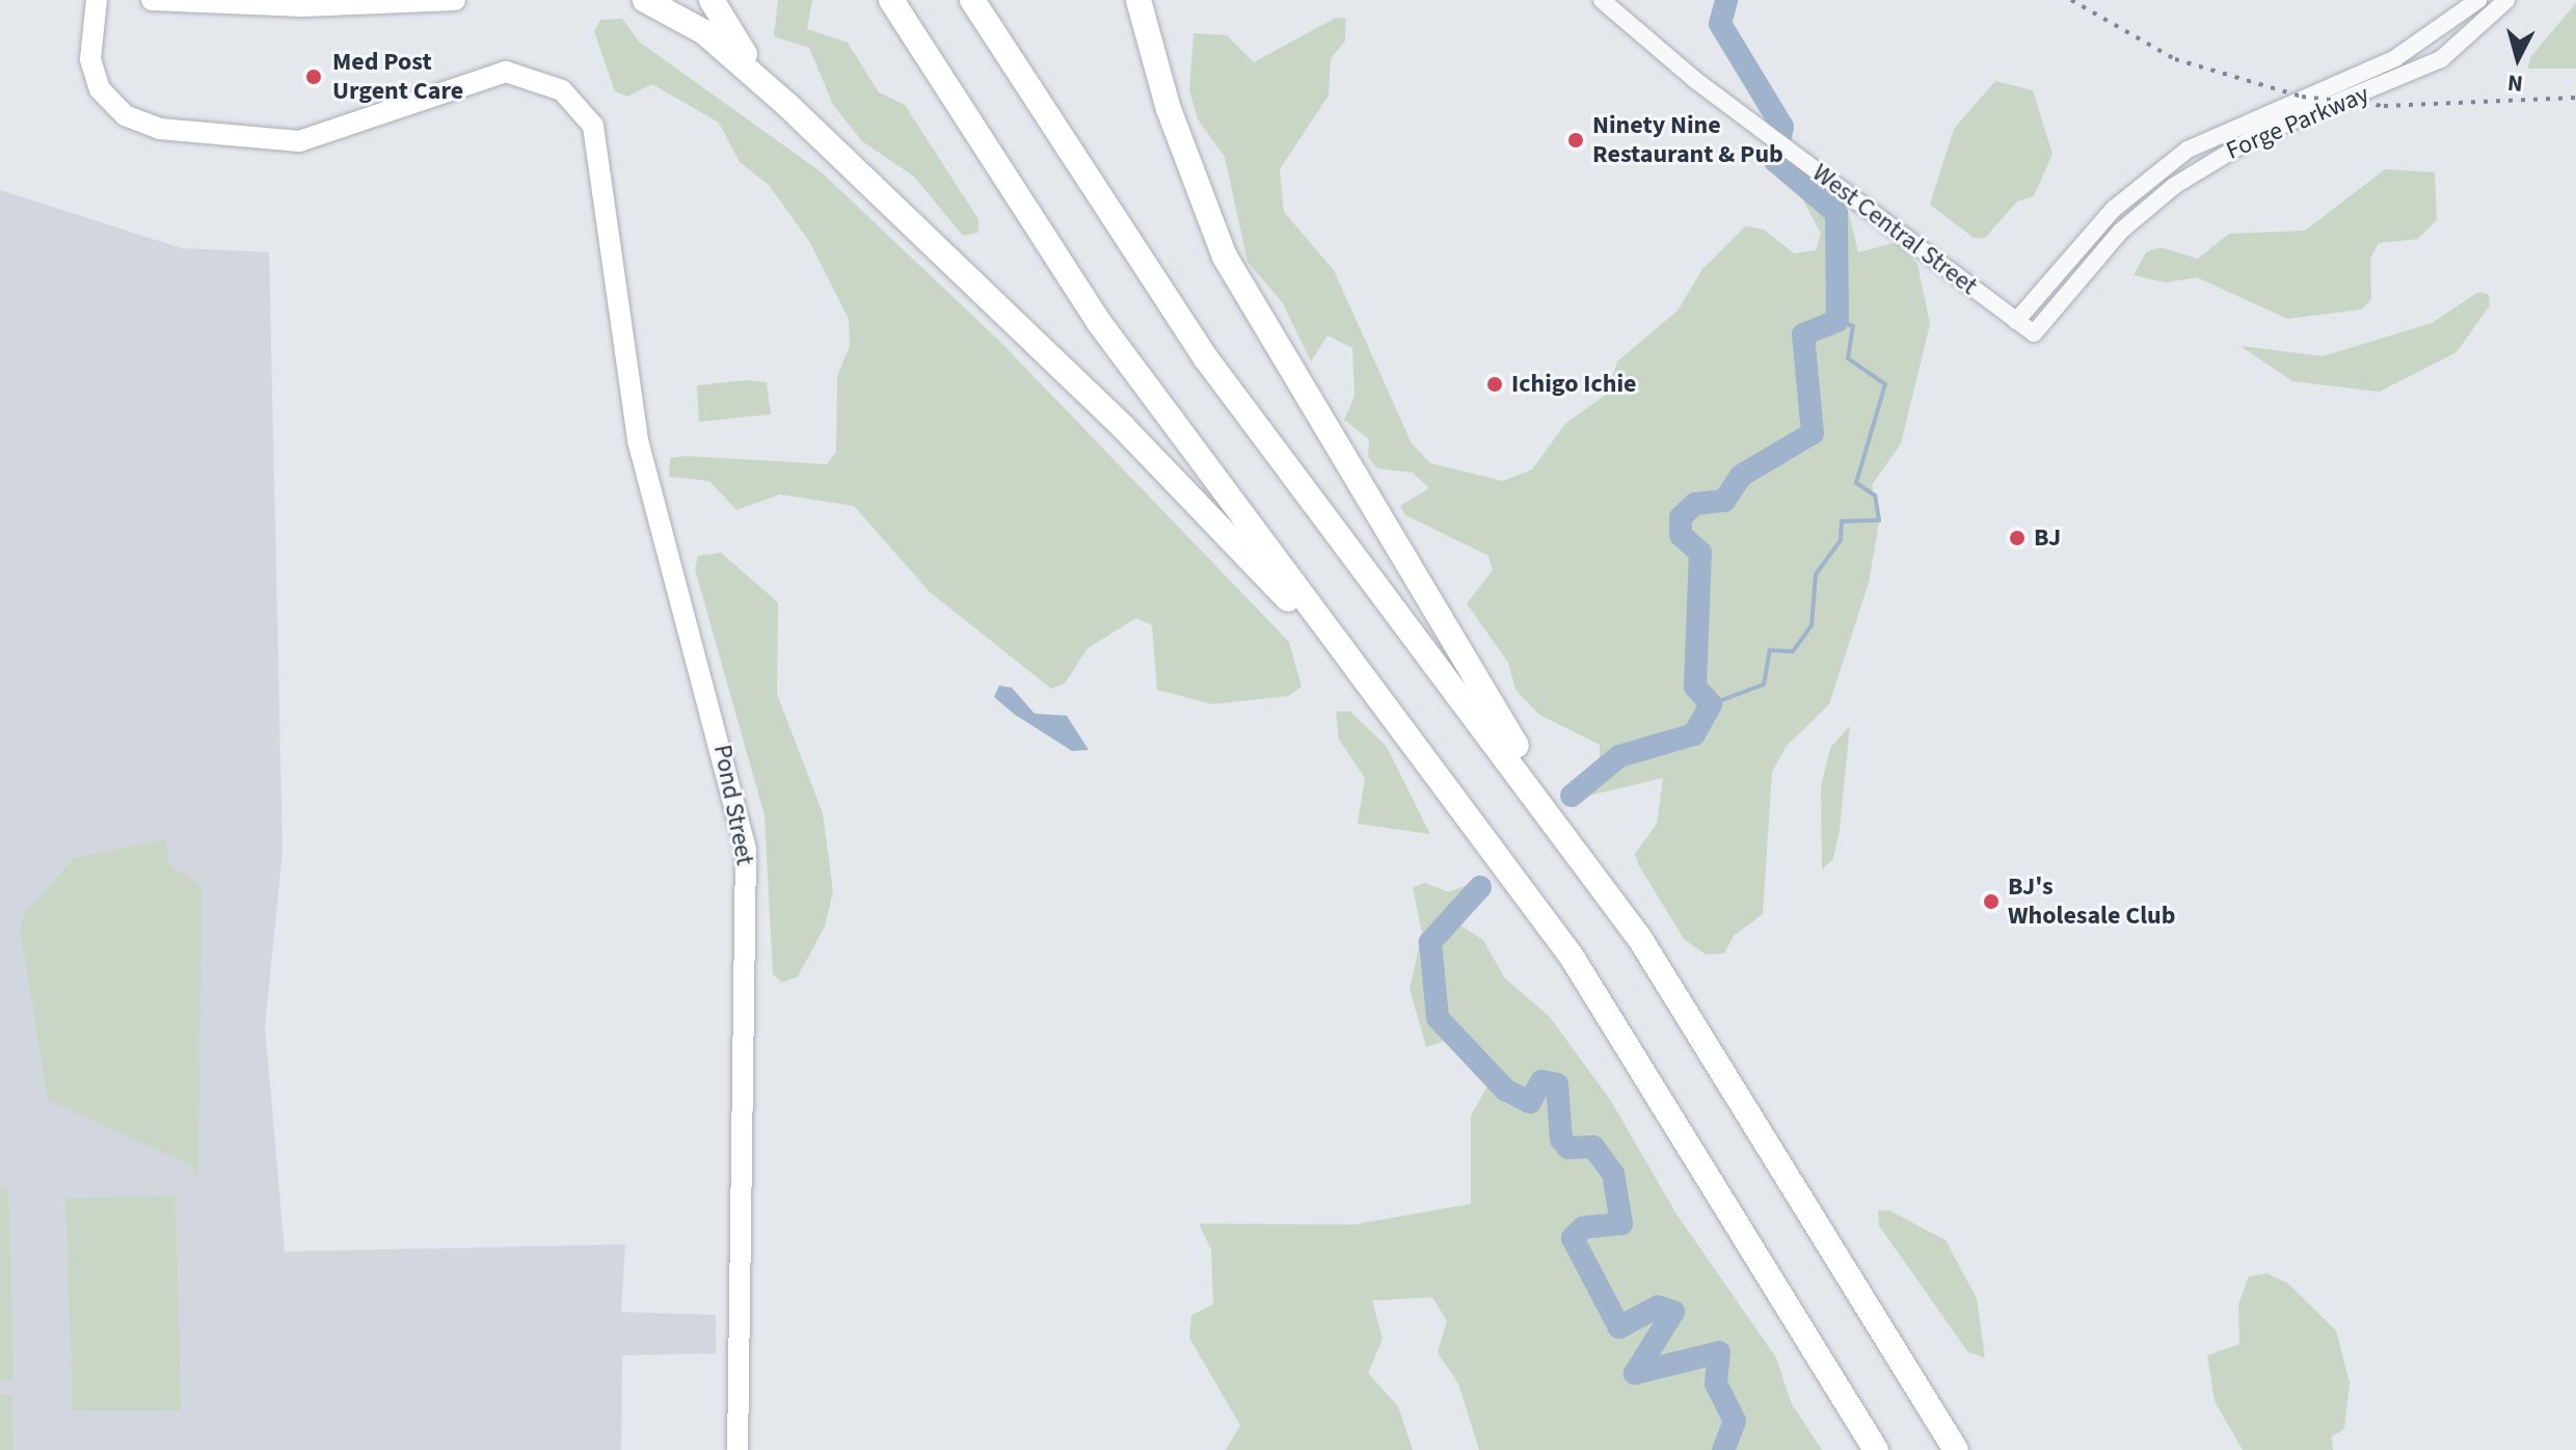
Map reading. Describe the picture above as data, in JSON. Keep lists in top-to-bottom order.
{
  "streets": {
    "main road": ["Pond Street"],
    "street": ["Forge Parkway", "West Central Street"]
  },
  "crossings": [
    ["Forge Parkway", "West Central Street"]
  ],
  "places": [
    "Med Post Urgent Care",
    "Ninety Nine Restaurant & Pub",
    "Ichigo Ichie",
    "BJ",
    "BJ's Wholesale Club"
  ],
  "north": "bottom"
}
